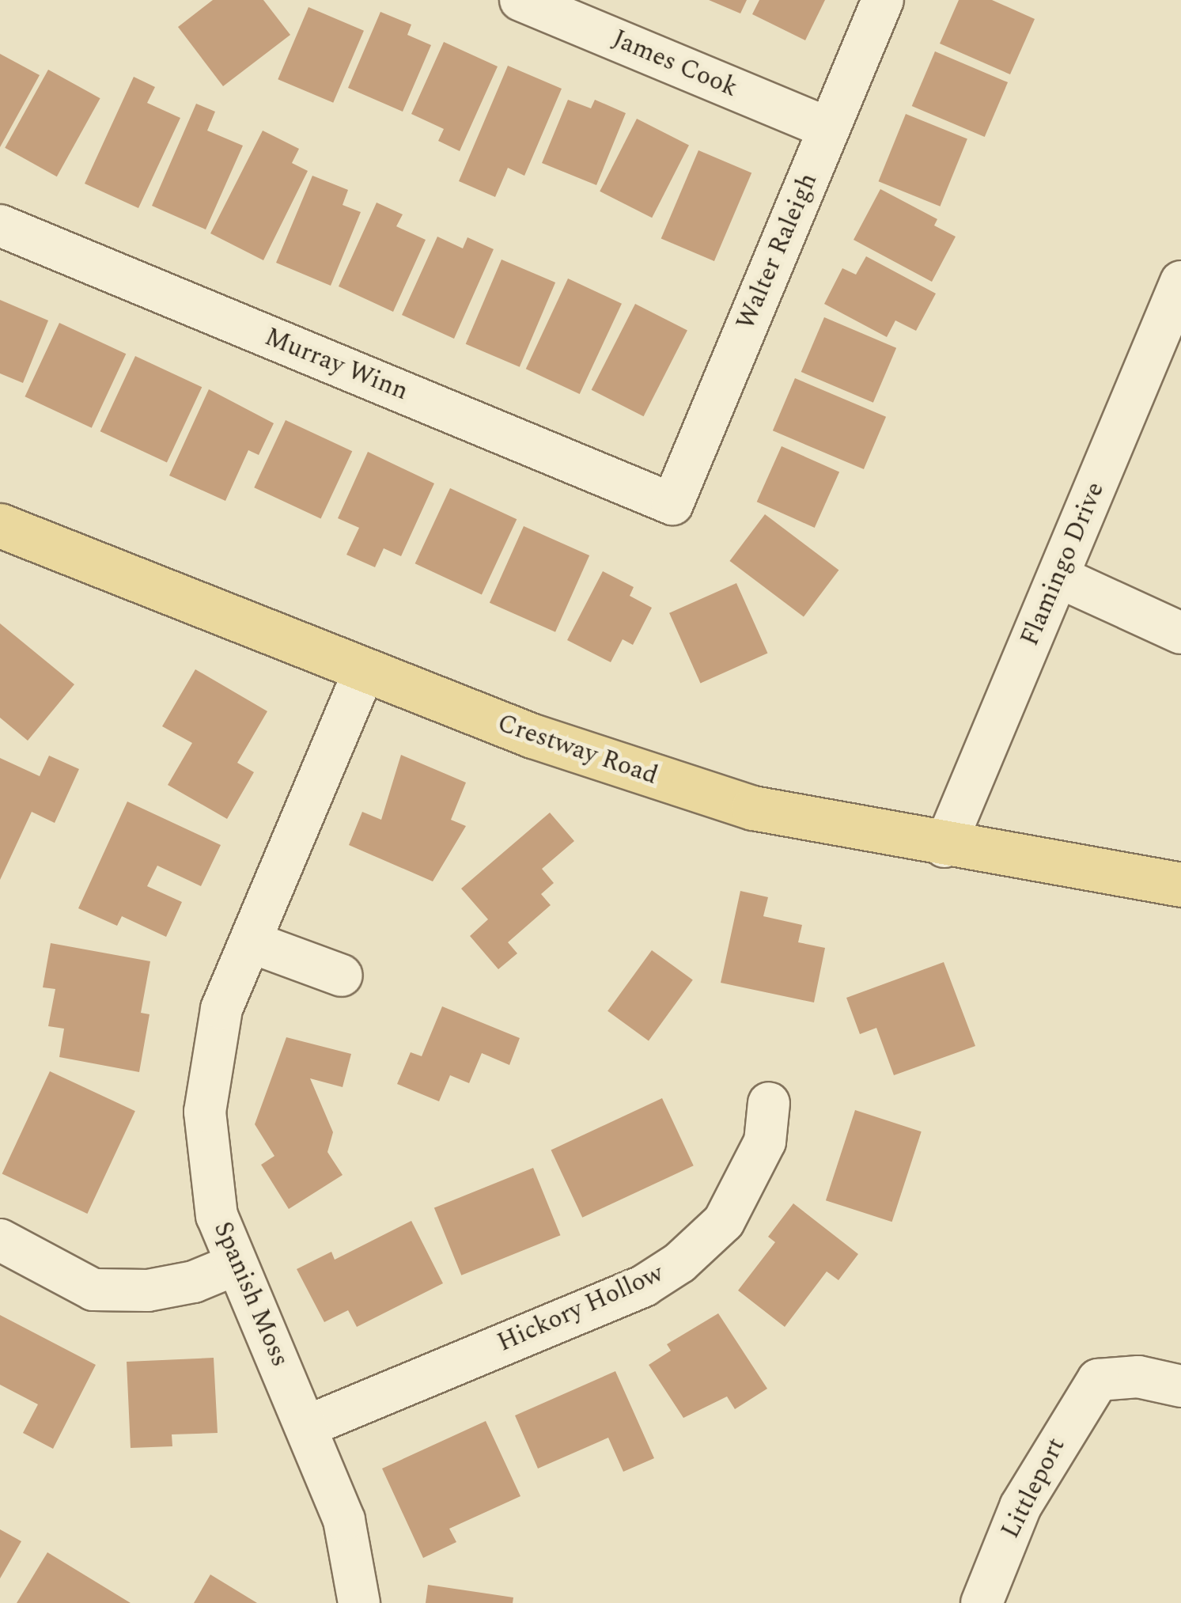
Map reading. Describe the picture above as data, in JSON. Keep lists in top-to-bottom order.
{
  "streets": {
    "main road": ["Crestway Road"],
    "street": [
      "James Cook",
      "Walter Raleigh",
      "Murray Winn",
      "Flamingo Drive",
      "Spanish Moss",
      "Hickory Hollow",
      "Littleport"
    ]
  },
  "crossings": [
    ["James Cook", "Walter Raleigh"],
    ["Walter Raleigh", "Murray Winn"],
    ["Flamingo Drive", "Crestway Road"],
    ["Crestway Road", "Spanish Moss"],
    ["Spanish Moss", "Hickory Hollow"]
  ]
}
